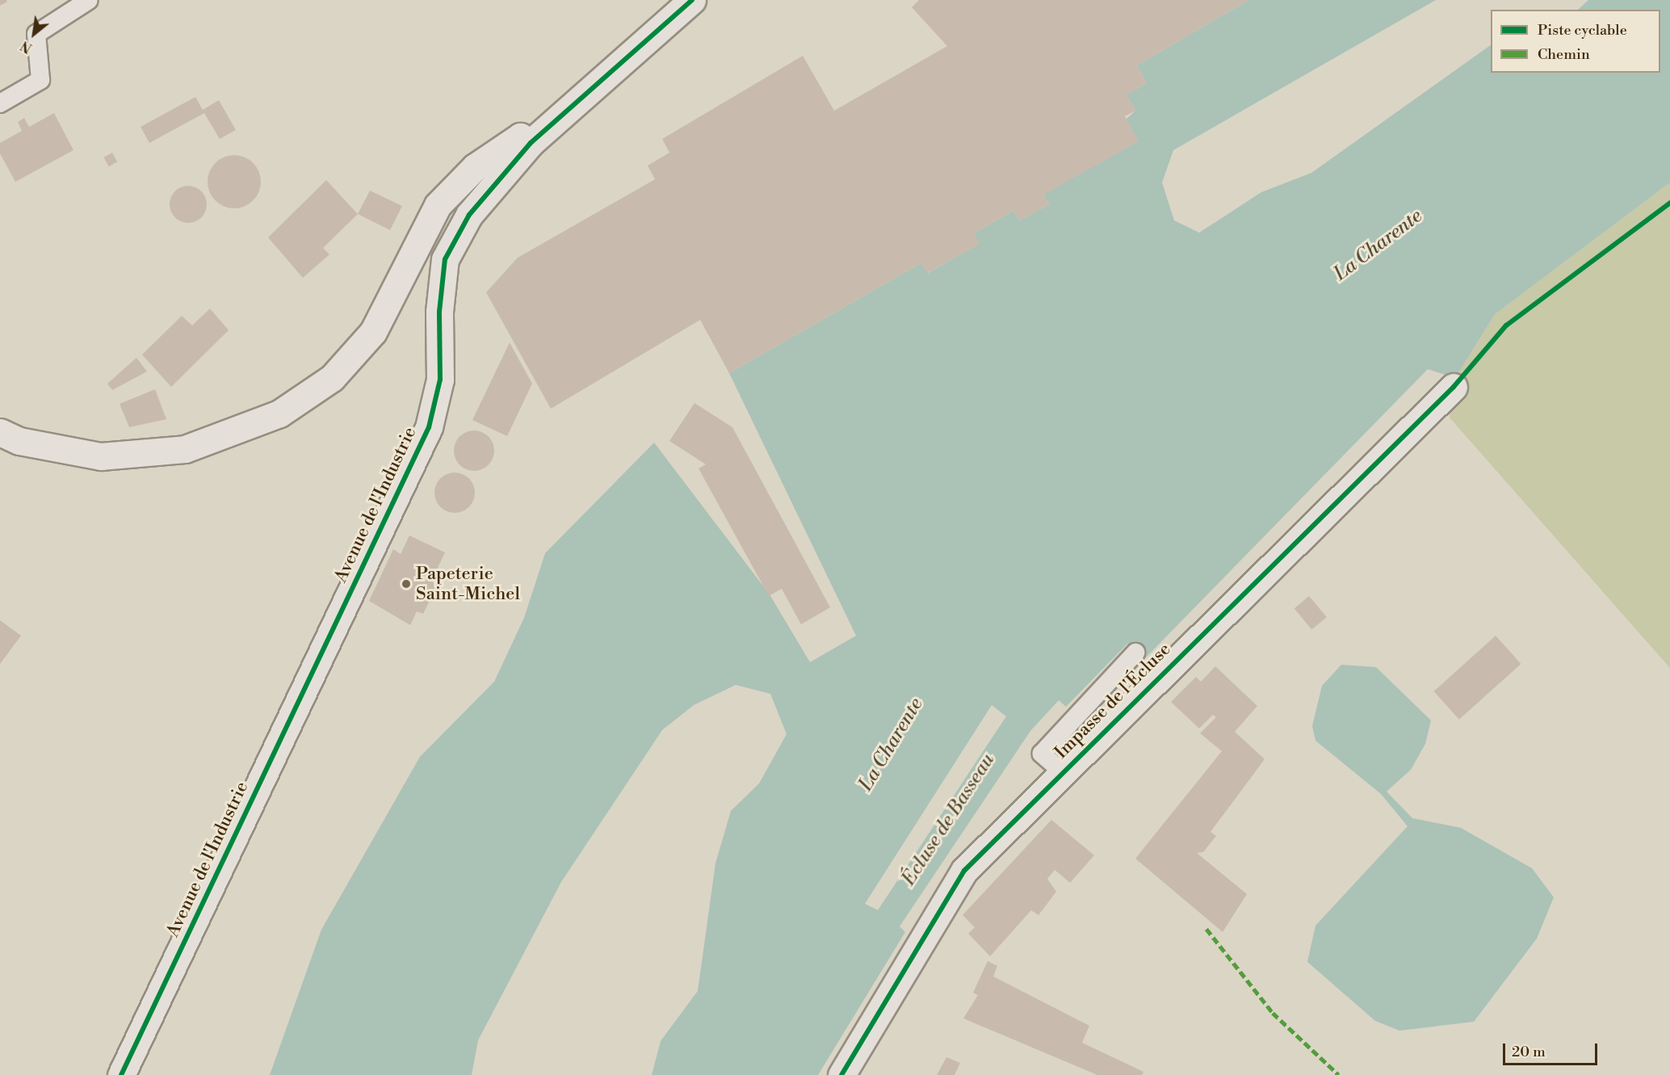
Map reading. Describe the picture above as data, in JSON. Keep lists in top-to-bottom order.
{
  "streets": {
    "street": ["Avenue de l'Industrie", "Impasse de l'Écluse"]
  },
  "water": ["La Charente", "Écluse de Basseau"],
  "places": ["Papeterie Saint-Michel"],
  "legend": ["Piste cyclable", "Chemin"],
  "scale_bar": "20 m",
  "north": "bottom left"
}
